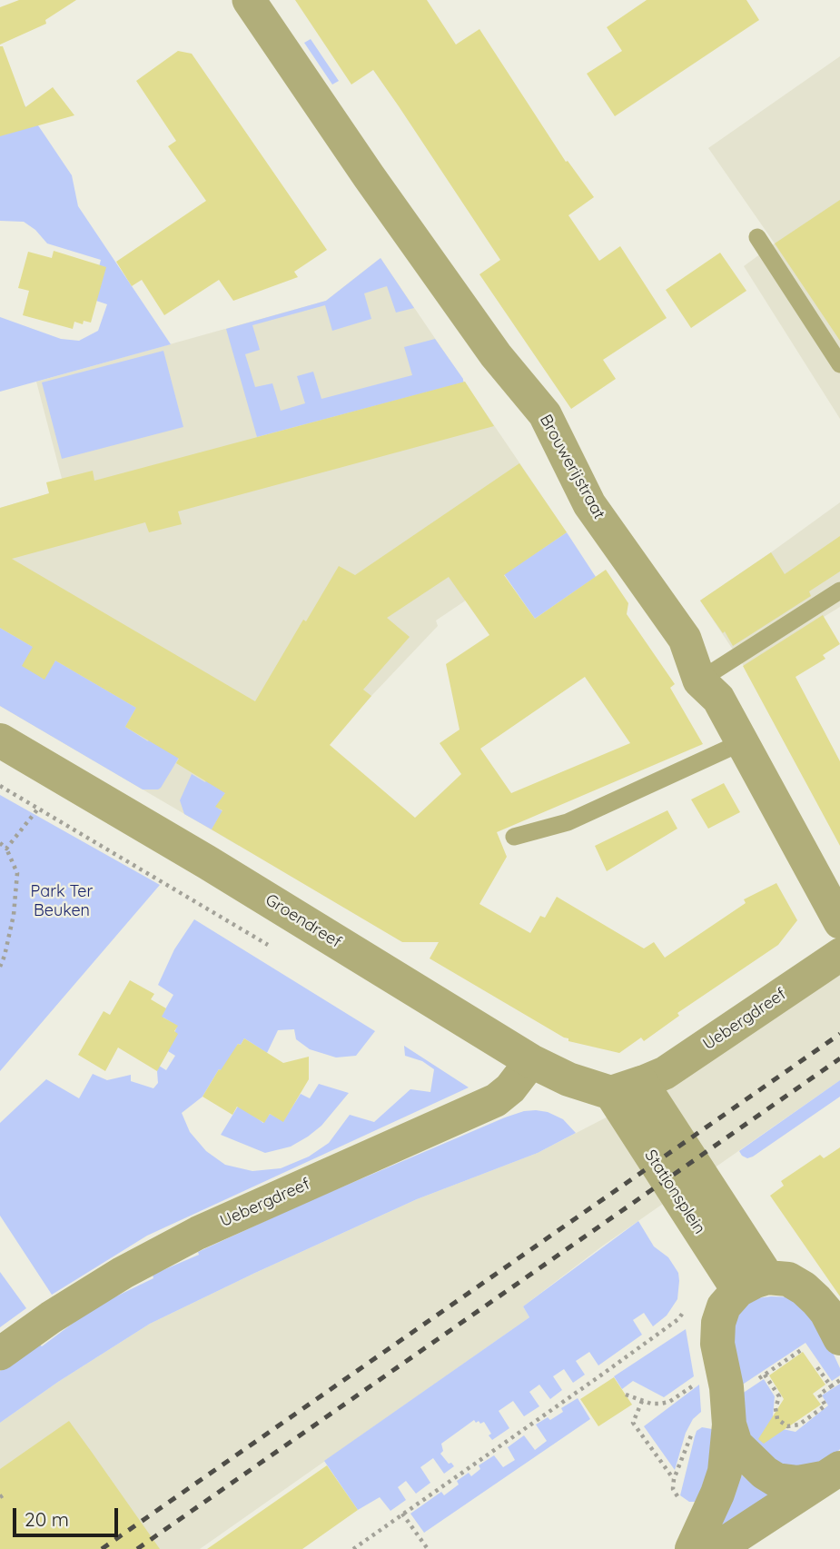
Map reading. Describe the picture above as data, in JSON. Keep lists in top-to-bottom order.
{
  "streets": {
    "street": [
      "Brouwerijstraat",
      "Groendreef",
      "Uebergdreef",
      "Stationsplein"
    ]
  },
  "crossings": [
    ["Groendreef", "Uebergdreef"],
    ["Groendreef", "Stationsplein"],
    ["Uebergdreef", "Stationsplein"]
  ],
  "parks": ["Park Ter Beuken"],
  "scale_bar": "20 m"
}
